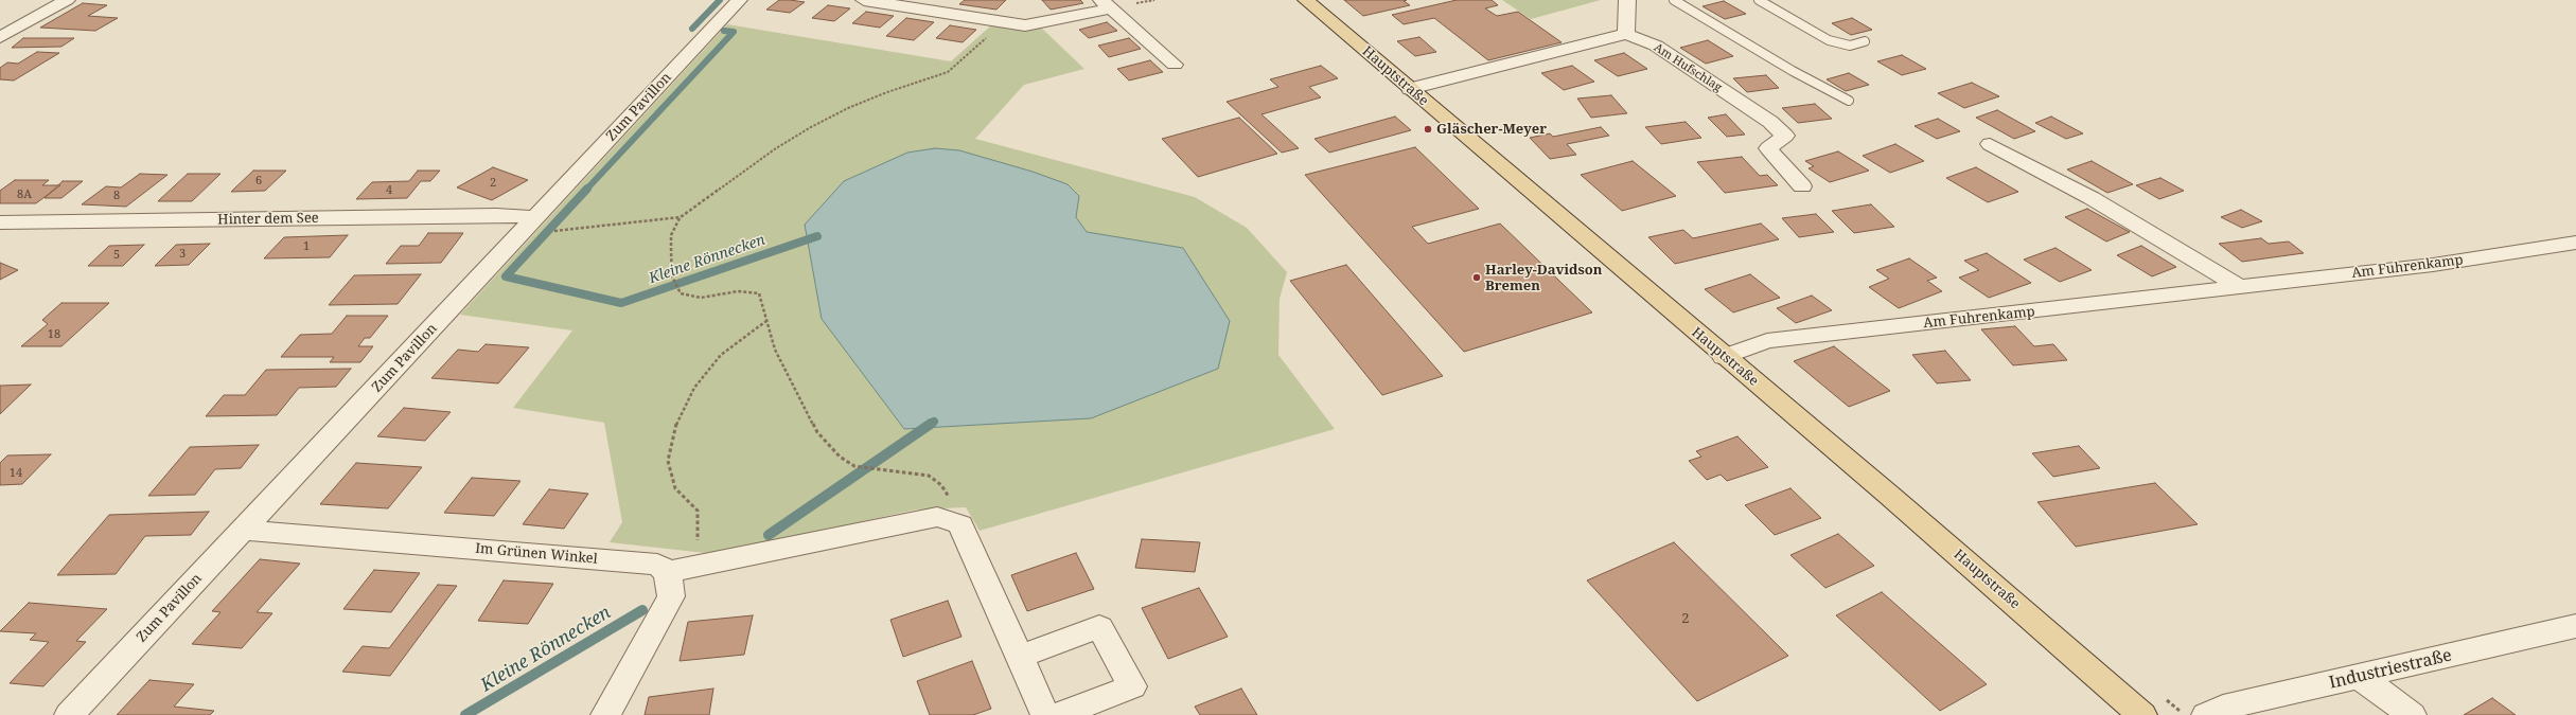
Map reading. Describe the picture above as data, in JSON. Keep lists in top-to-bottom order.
{
  "streets": {
    "main road": ["Hauptstraße"],
    "street": [
      "Am Hufschlag",
      "Zum Pavillon",
      "Hinter dem See",
      "Am Fuhrenkamp",
      "Im Grünen Winkel",
      "Industriestraße"
    ]
  },
  "crossings": [
    ["Hauptstraße", "Am Fuhrenkamp"],
    ["Zum Pavillon", "Hinter dem See"],
    ["Zum Pavillon", "Im Grünen Winkel"]
  ],
  "water": ["Kleine Rönnecken"],
  "places": ["Gläscher-Meyer", "Harley-Davidson Bremen"],
  "house_numbers": [
    "6",
    "2",
    "4",
    "8A",
    "8",
    "1",
    "3",
    "5",
    "18",
    "14",
    "2"
  ]
}
